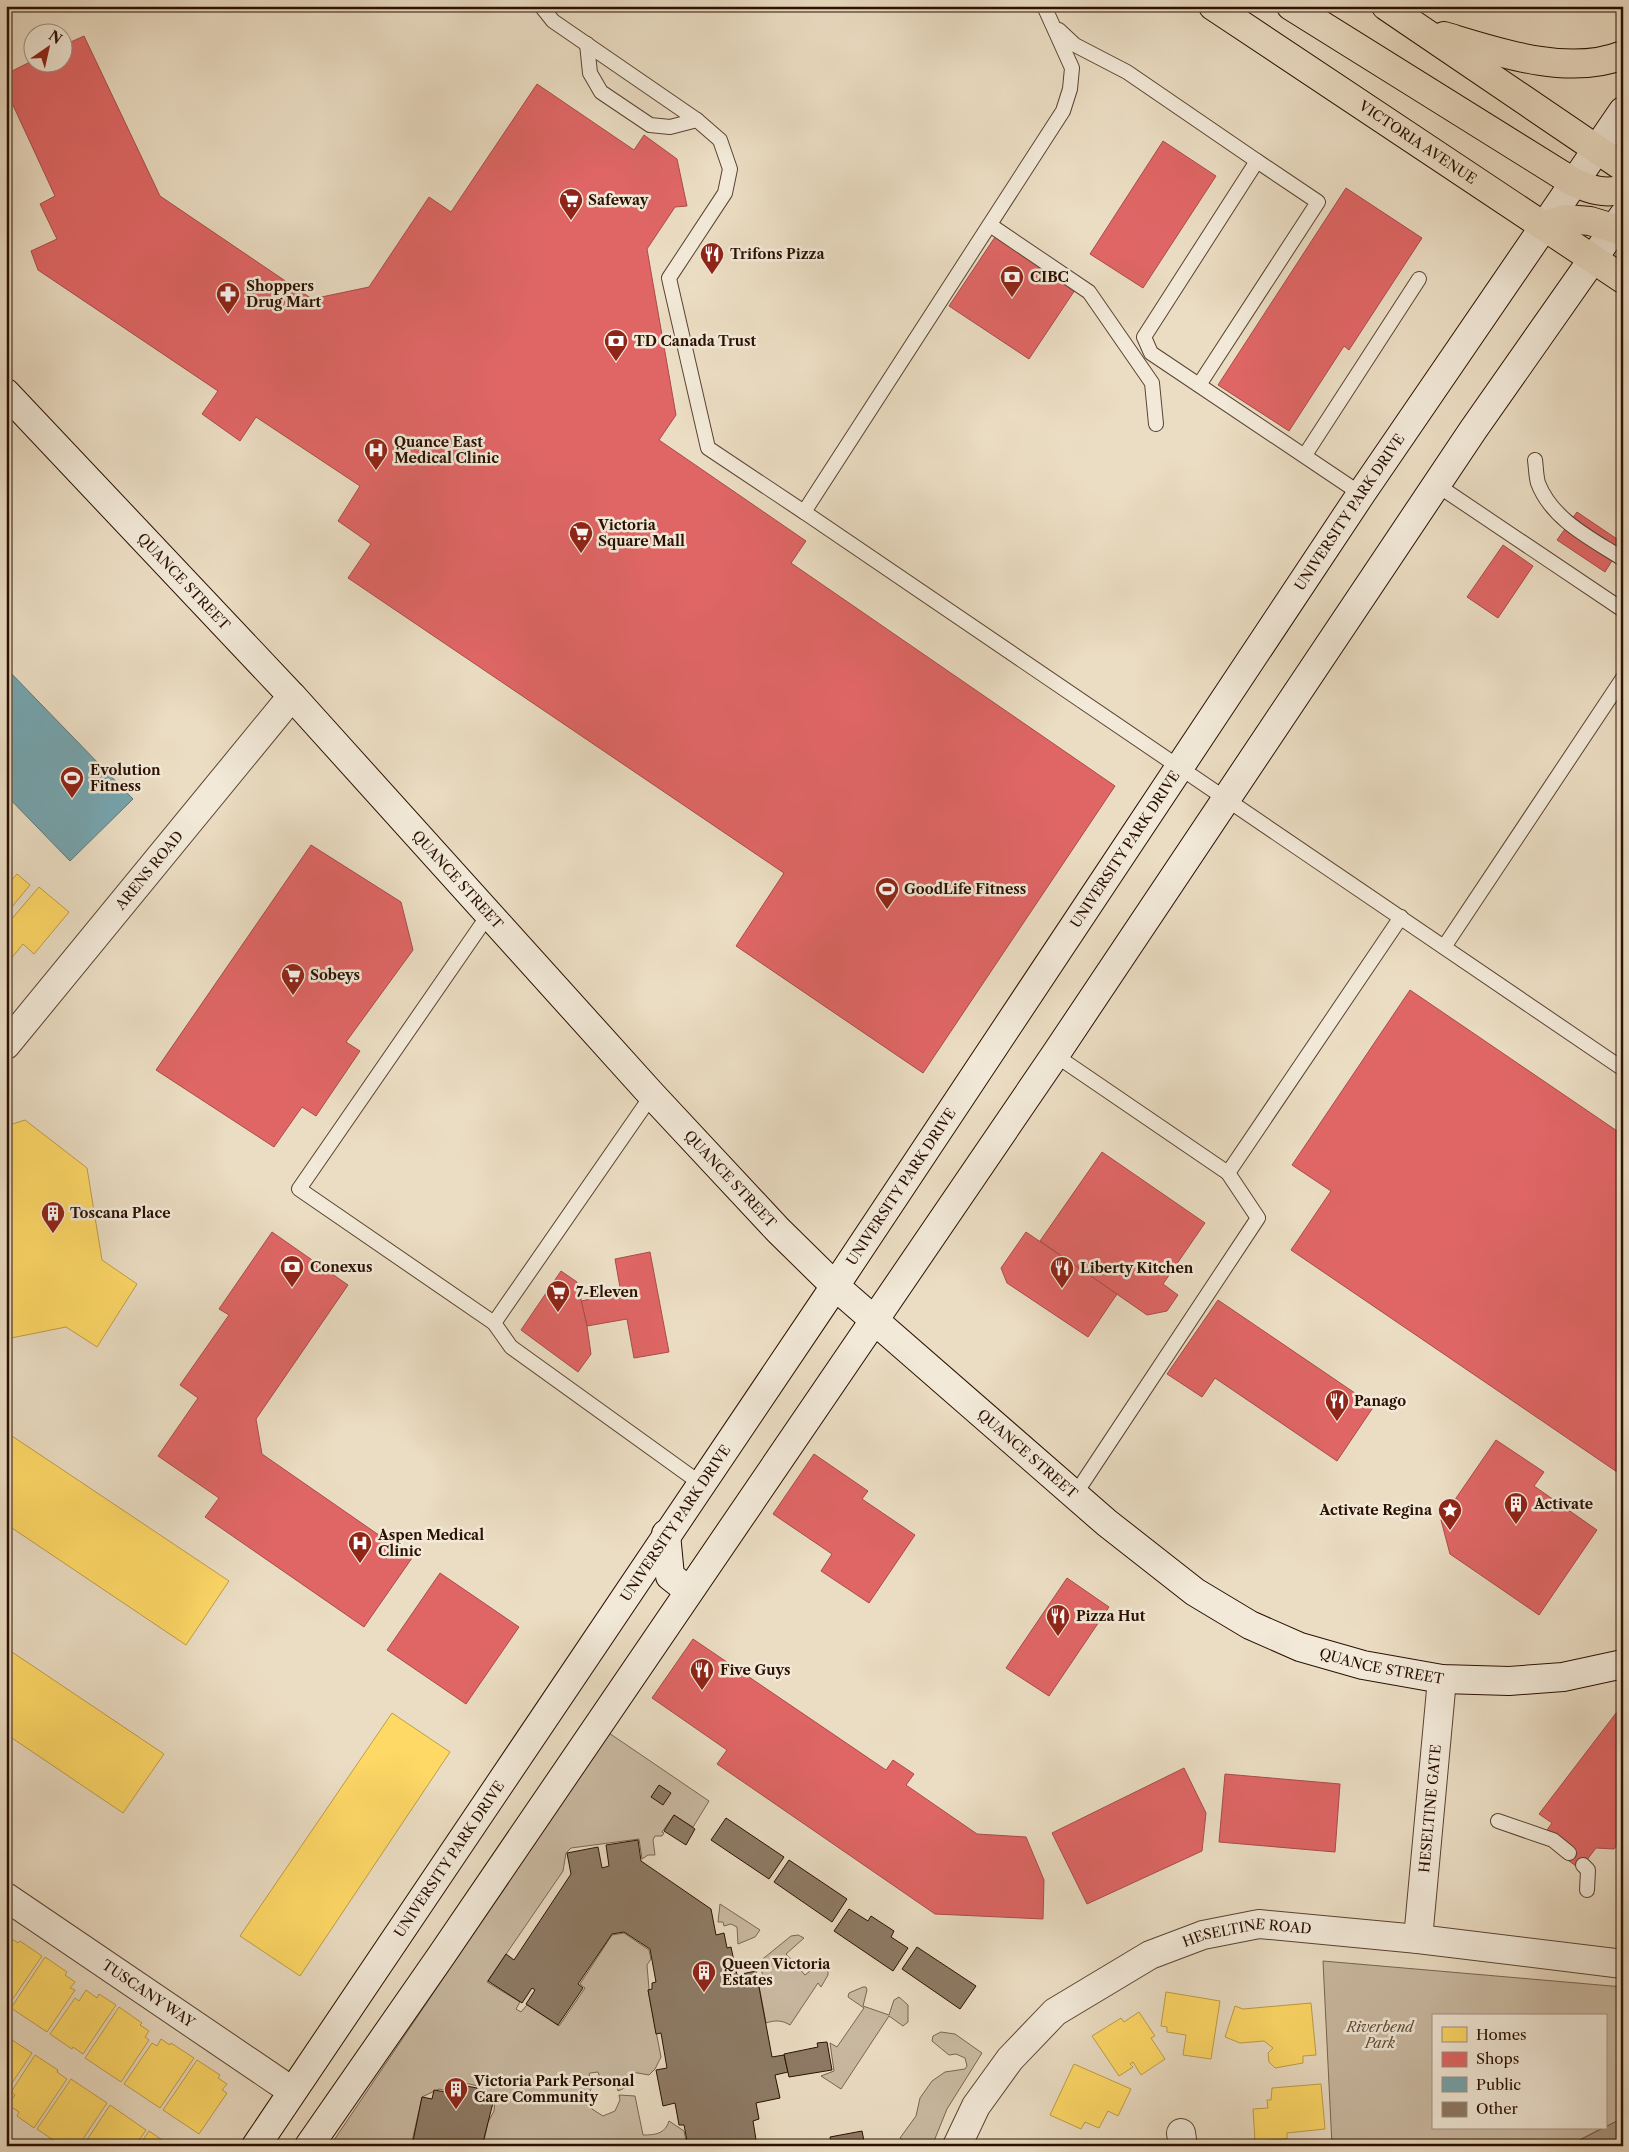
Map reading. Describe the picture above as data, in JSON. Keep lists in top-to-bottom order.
{
  "streets": {
    "highway": ["VICTORIA AVENUE"],
    "street": [
      "UNIVERSITY PARK DRIVE",
      "QUANCE STREET",
      "ARENS ROAD",
      "HESELTINE GATE",
      "HESELTINE ROAD",
      "TUSCANY WAY"
    ]
  },
  "crossings": [
    ["VICTORIA AVENUE", "UNIVERSITY PARK DRIVE"],
    ["UNIVERSITY PARK DRIVE", "QUANCE STREET"],
    ["UNIVERSITY PARK DRIVE", "TUSCANY WAY"],
    ["QUANCE STREET", "ARENS ROAD"],
    ["QUANCE STREET", "HESELTINE GATE"],
    ["HESELTINE GATE", "HESELTINE ROAD"]
  ],
  "parks": ["Riverbend Park"],
  "places": {
    "supermarket": [
      "Safeway",
      "Victoria Square Mall",
      "Sobeys",
      "7-Eleven"
    ],
    "restaurant": [
      "Trifons Pizza",
      "Liberty Kitchen",
      "Panago",
      "Pizza Hut",
      "Five Guys"
    ],
    "bank": ["CIBC", "TD Canada Trust", "Conexus"],
    "pharmacy": ["Shoppers Drug Mart"],
    "hospital": ["Quance East Medical Clinic", "Aspen Medical Clinic"],
    "sports": ["Evolution Fitness", "GoodLife Fitness"],
    "building": [
      "Toscana Place",
      "Activate",
      "Queen Victoria Estates",
      "Victoria Park Personal Care Community"
    ],
    "place": ["Activate Regina"]
  },
  "legend": [
    "Homes",
    "Shops",
    "Public",
    "Other"
  ],
  "north": "top right"
}
